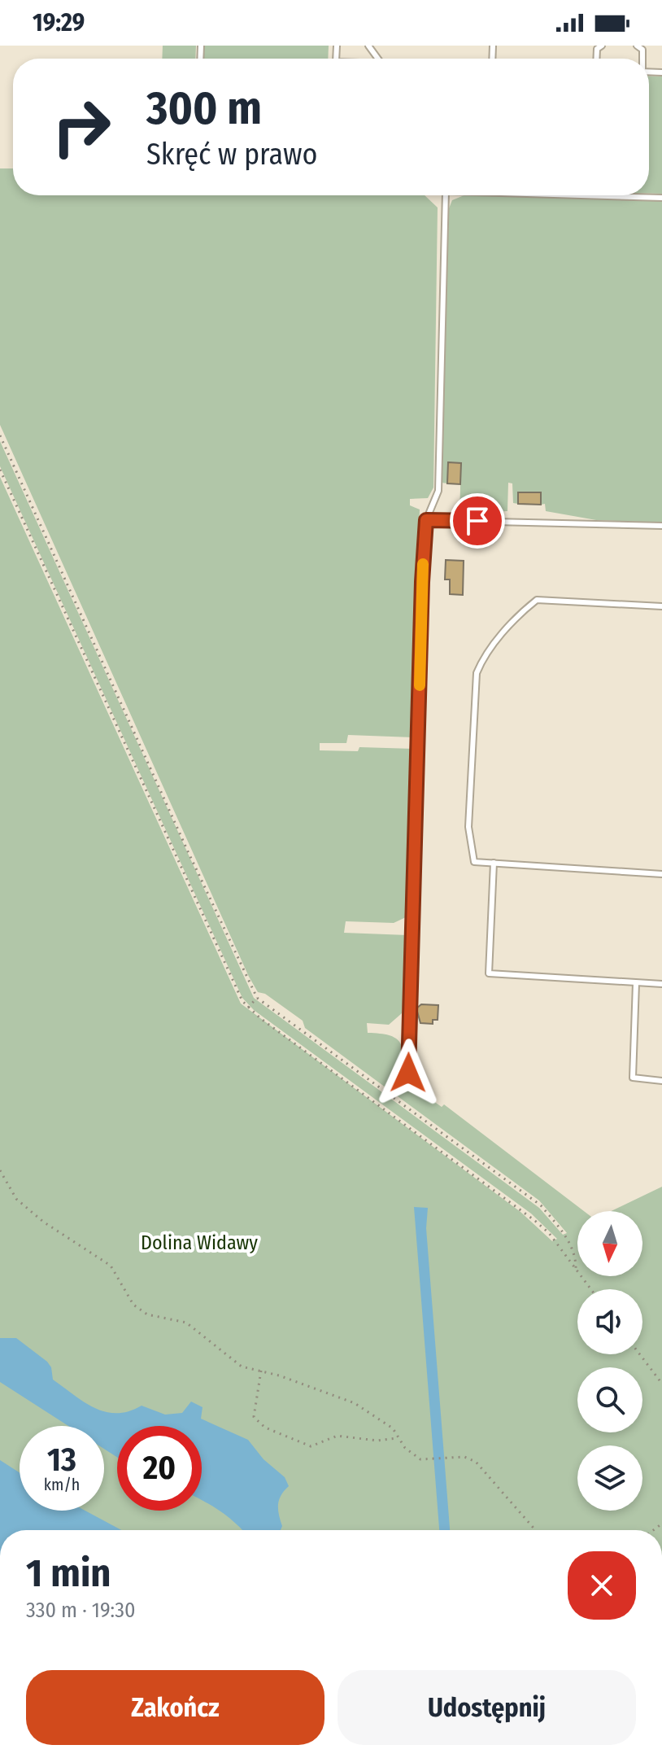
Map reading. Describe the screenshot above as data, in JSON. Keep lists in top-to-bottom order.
{
  "parks": ["Dolina Widawy"],
  "north": "bottom",
  "page": {
    "status": "19:29",
    "turn": ["300 m", "Skręć w prawo"],
    "speed": "13 km/h",
    "limit": "20",
    "heading": ["1 min", "330 m · 19:30"],
    "buttons": ["Zakończ", "Udostępnij"]
  }
}
